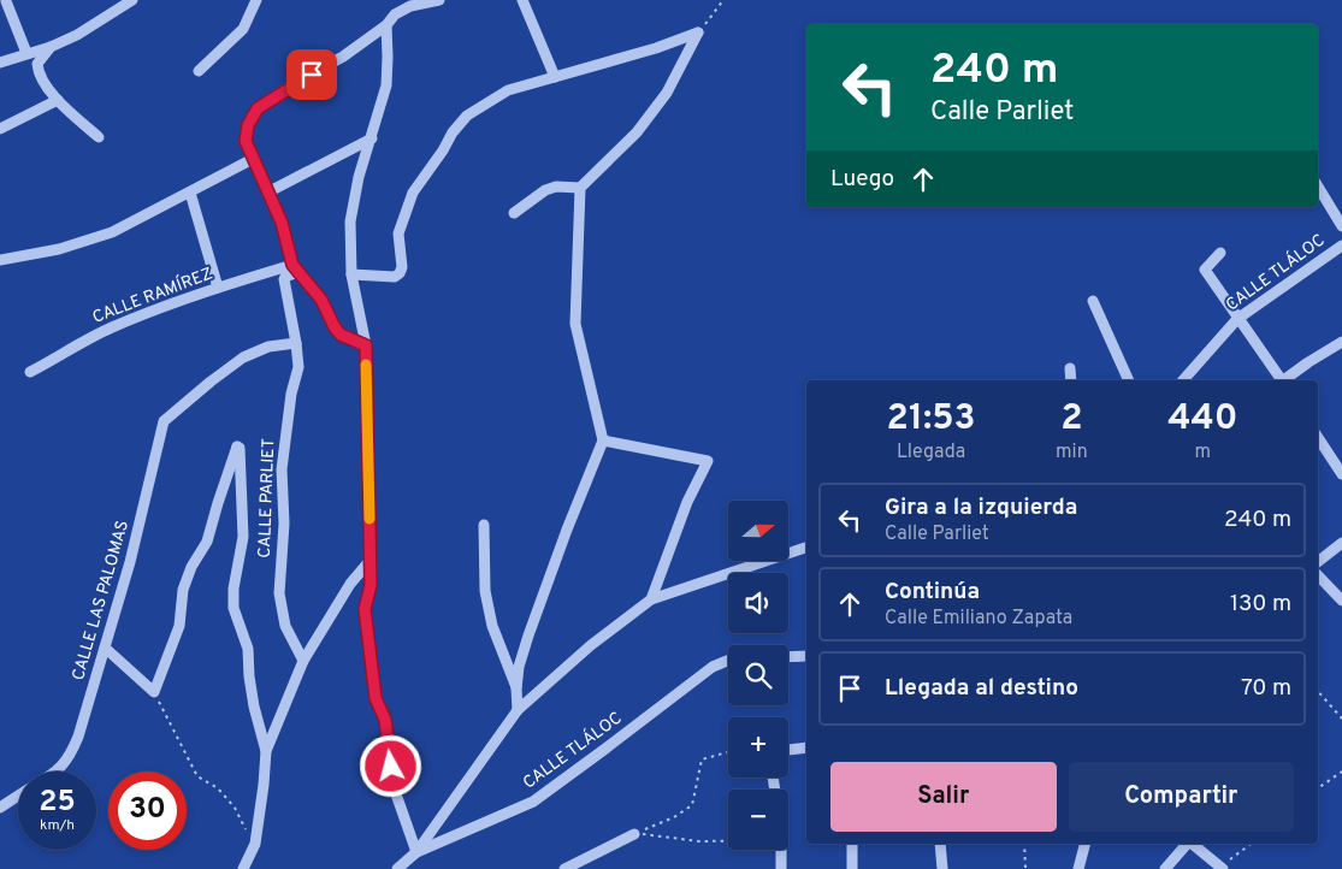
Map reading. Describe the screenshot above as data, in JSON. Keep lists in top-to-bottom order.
{
  "streets": {
    "street": [
      "CALLE TLÁLOC",
      "CALLE RAMÍREZ",
      "CALLE PARLIET",
      "CALLE LAS PALOMAS"
    ]
  },
  "crossings": [
    ["CALLE RAMÍREZ", "CALLE PARLIET"],
    ["CALLE PARLIET", "CALLE LAS PALOMAS"]
  ],
  "north": "right",
  "page": {
    "turn": ["240 m", "Calle Parliet"],
    "then": "Luego",
    "eta": [
      "21:53",
      "Llegada",
      "2",
      "min",
      "440",
      "m"
    ],
    "list": [
      {
        "name": "Gira a la izquierda",
        "note": "Calle Parliet",
        "value": "240 m"
      },
      {
        "name": "Continúa",
        "note": "Calle Emiliano Zapata",
        "value": "130 m"
      },
      {
        "name": "Llegada al destino",
        "value": "70 m"
      }
    ],
    "map_buttons": ["+", "−"],
    "buttons": ["Salir", "Compartir"],
    "speed": "25 km/h",
    "limit": "30"
  }
}
